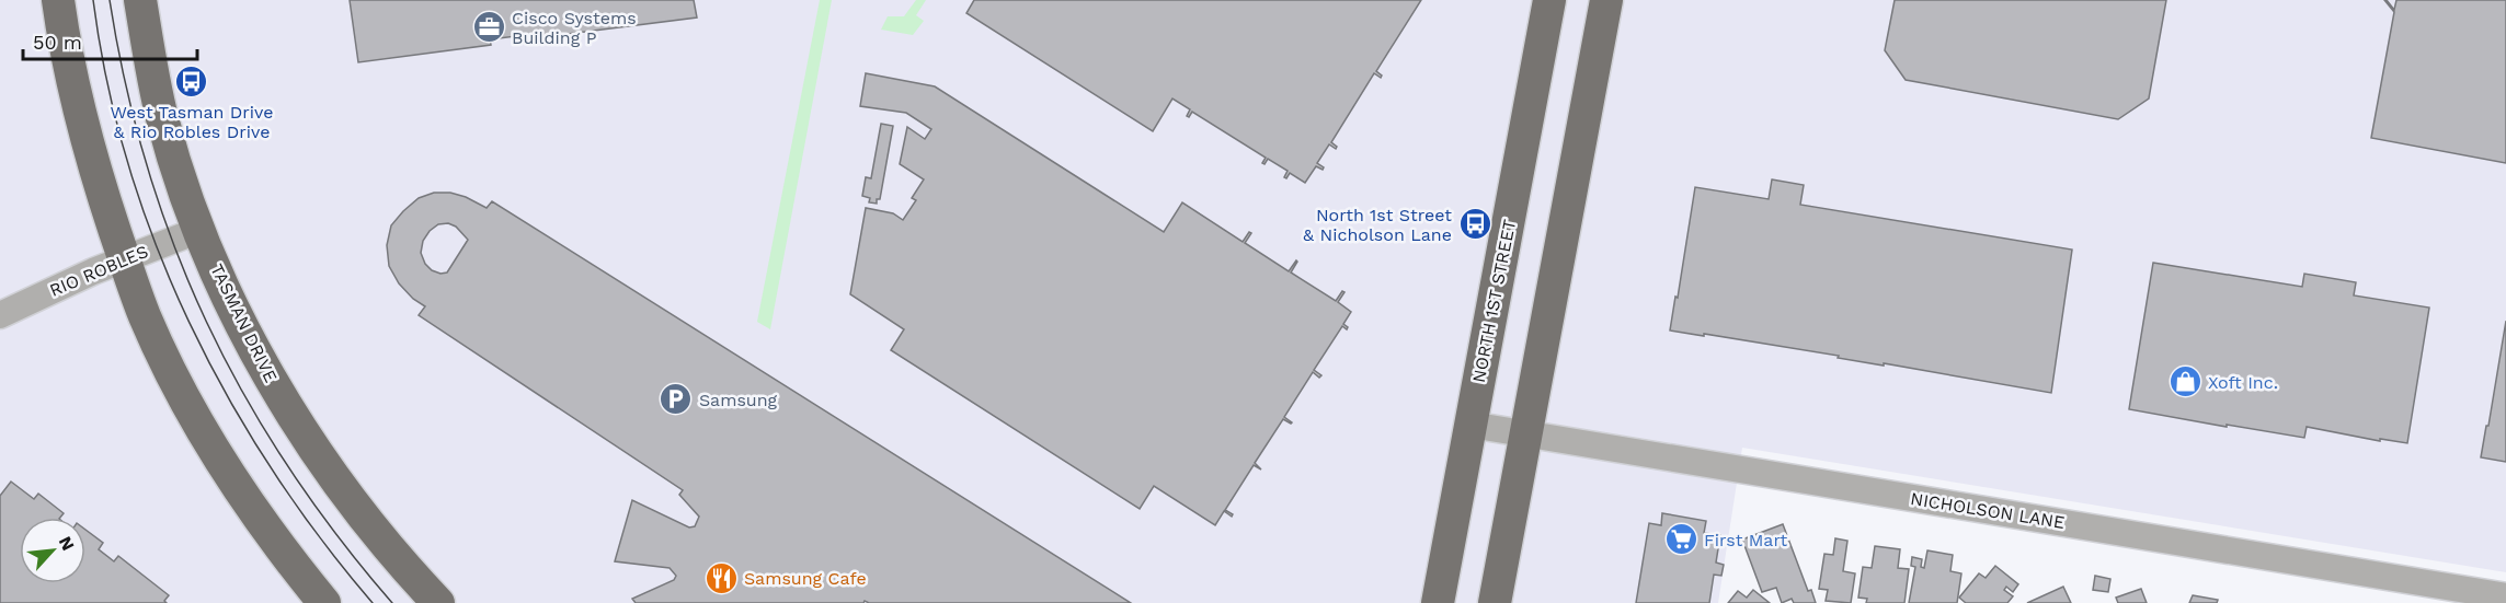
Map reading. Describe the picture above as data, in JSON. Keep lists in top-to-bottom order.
{
  "streets": {
    "main road": ["NORTH 1ST STREET", "TASMAN DRIVE"],
    "street": ["RIO ROBLES", "NICHOLSON LANE"]
  },
  "crossings": [
    ["RIO ROBLES", "TASMAN DRIVE"],
    ["NORTH 1ST STREET", "NICHOLSON LANE"]
  ],
  "places": {
    "office": ["Cisco Systems Building P"],
    "bus stop": ["West Tasman Drive & Rio Robles Drive", "North 1st Street & Nicholson Lane"],
    "shop": ["Xoft Inc."],
    "parking": ["Samsung"],
    "supermarket": ["First Mart"],
    "restaurant": ["Samsung Cafe"]
  },
  "scale_bar": "50 m",
  "north": "top right"
}
